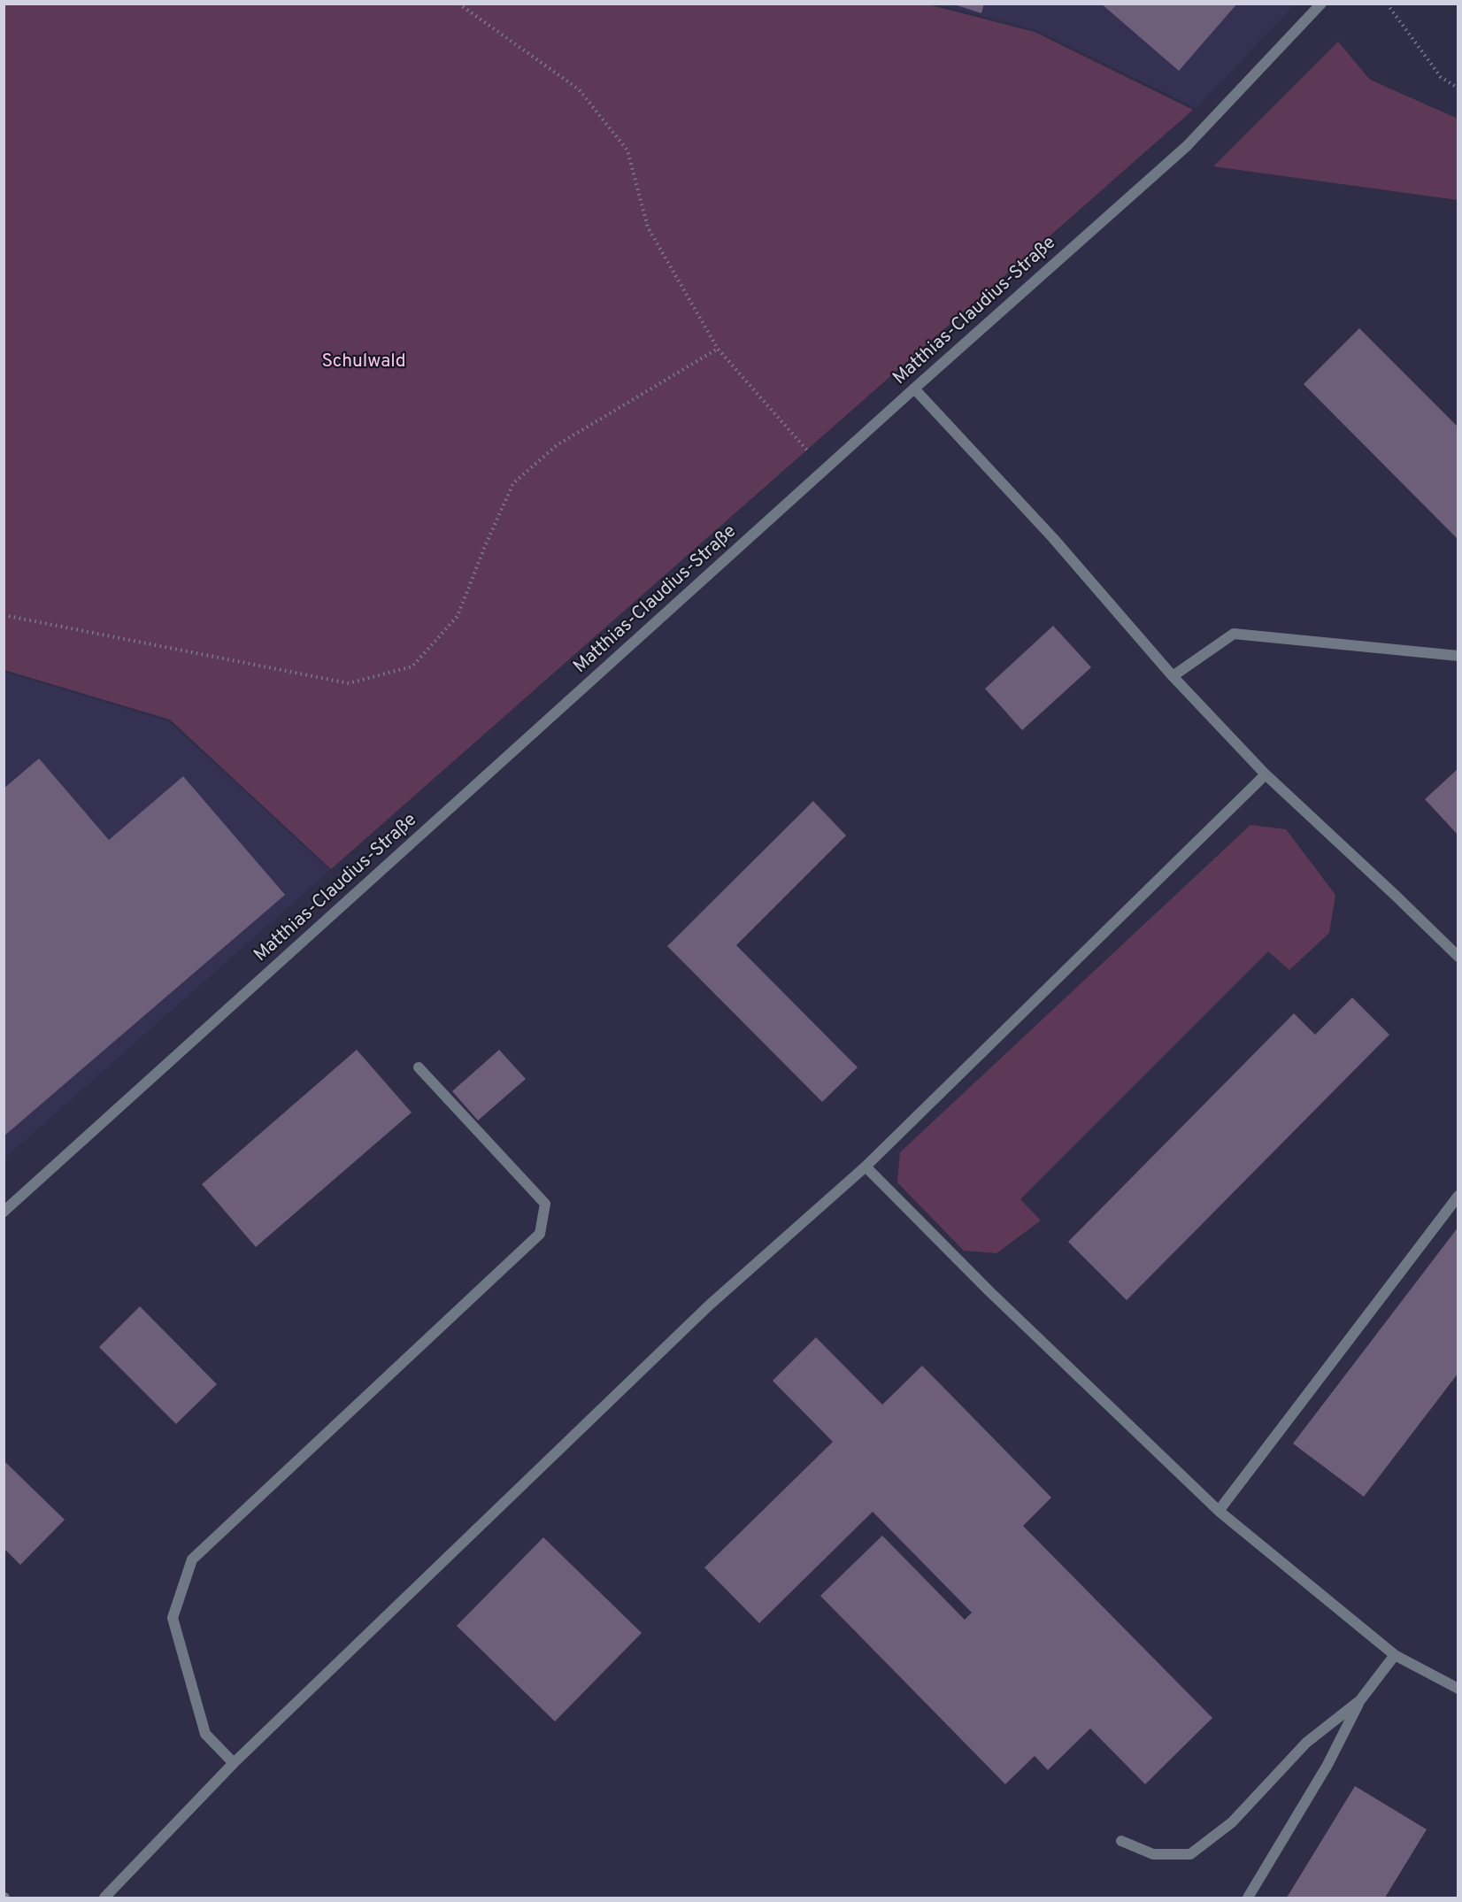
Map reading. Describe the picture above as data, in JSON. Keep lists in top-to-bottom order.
{
  "streets": {
    "street": ["Matthias-Claudius-Straße"]
  },
  "parks": ["Schulwald"]
}
